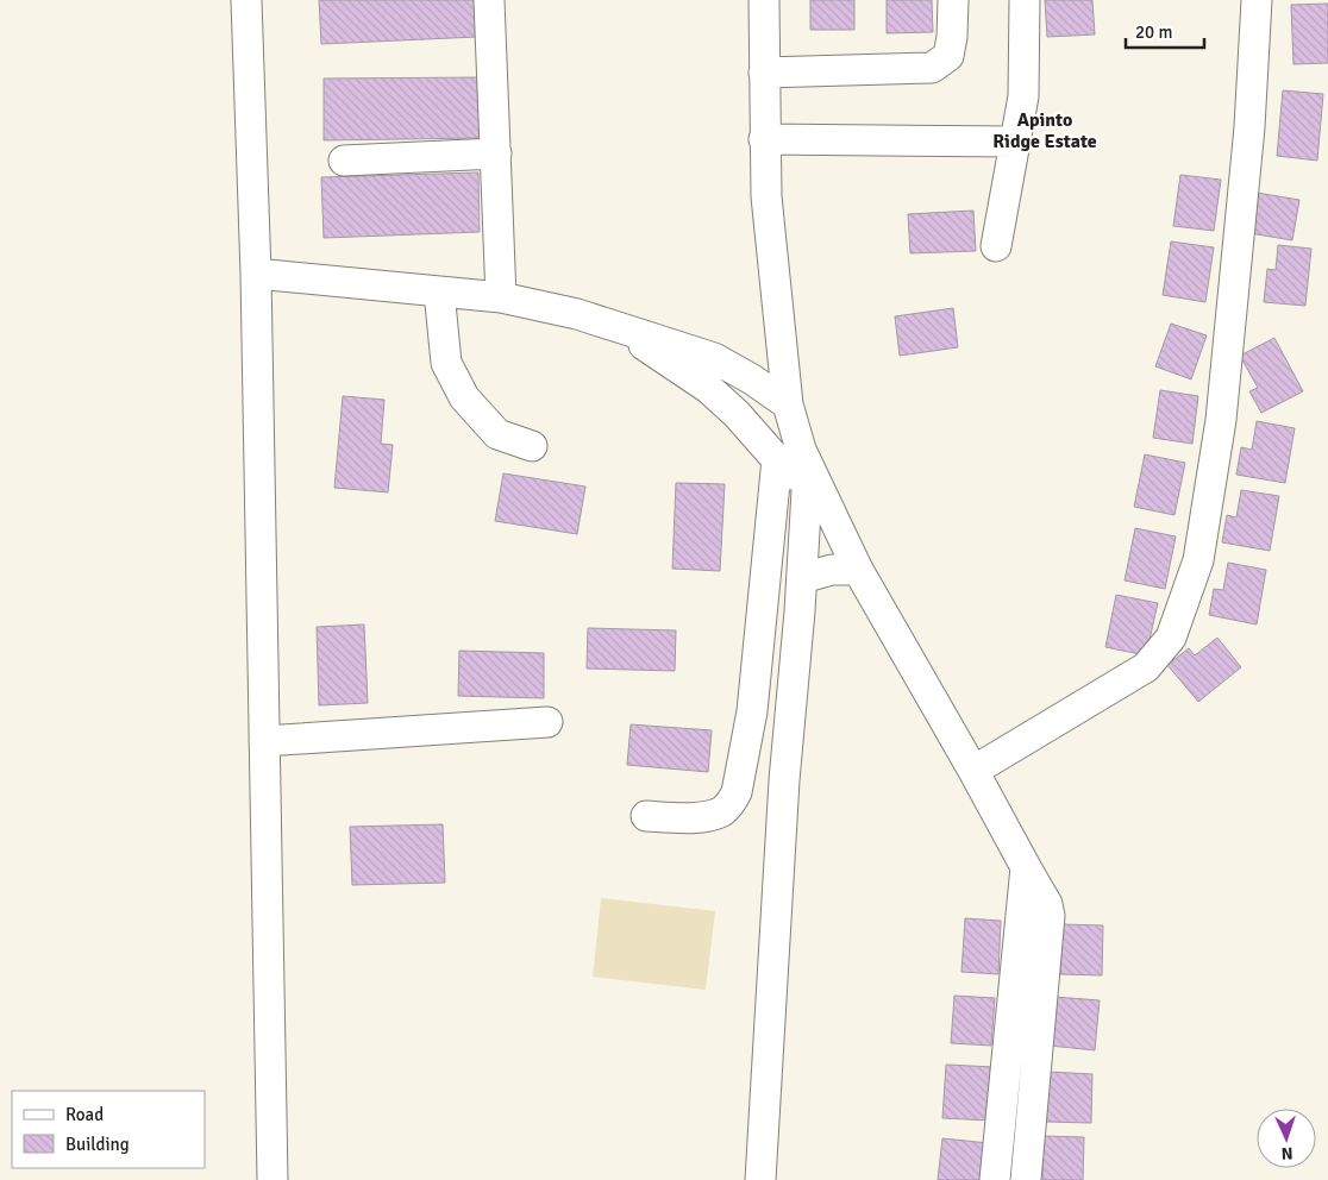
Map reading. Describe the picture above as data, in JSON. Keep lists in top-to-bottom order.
{
  "districts": ["Apinto Ridge Estate"],
  "legend": ["Road", "Building"],
  "scale_bar": "20 m",
  "north": "bottom"
}
